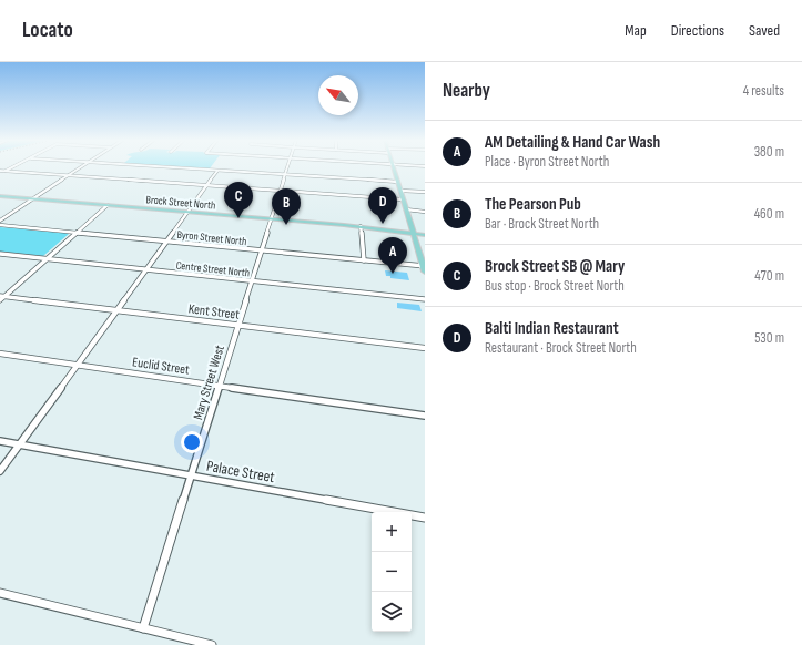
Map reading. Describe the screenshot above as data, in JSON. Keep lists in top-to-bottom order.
{
  "streets": {
    "main road": ["Brock Street North"],
    "street": [
      "Byron Street North",
      "Centre Street North",
      "Kent Street",
      "Euclid Street",
      "Mary Street West",
      "Palace Street"
    ]
  },
  "crossings": [
    ["Brock Street North", "Mary Street West"],
    ["Byron Street North", "Mary Street West"],
    ["Centre Street North", "Mary Street West"],
    ["Kent Street", "Mary Street West"],
    ["Euclid Street", "Mary Street West"],
    ["Mary Street West", "Palace Street"]
  ],
  "north": "top left",
  "page": {
    "header": "Locato",
    "nav": ["Map", "Directions", "Saved"],
    "heading": ["Nearby", "4 results"],
    "list": [
      {
        "mark": "A",
        "name": "AM Detailing & Hand Car Wash",
        "note": "Place · Byron Street North",
        "value": "380 m"
      },
      {
        "mark": "B",
        "name": "The Pearson Pub",
        "note": "Bar · Brock Street North",
        "value": "460 m"
      },
      {
        "mark": "C",
        "name": "Brock Street SB @ Mary",
        "note": "Bus stop · Brock Street North",
        "value": "470 m"
      },
      {
        "mark": "D",
        "name": "Balti Indian Restaurant",
        "note": "Restaurant · Brock Street North",
        "value": "530 m"
      }
    ],
    "pins": [
      "C",
      "D",
      "B",
      "A"
    ],
    "map_buttons": ["+", "−"]
  }
}
